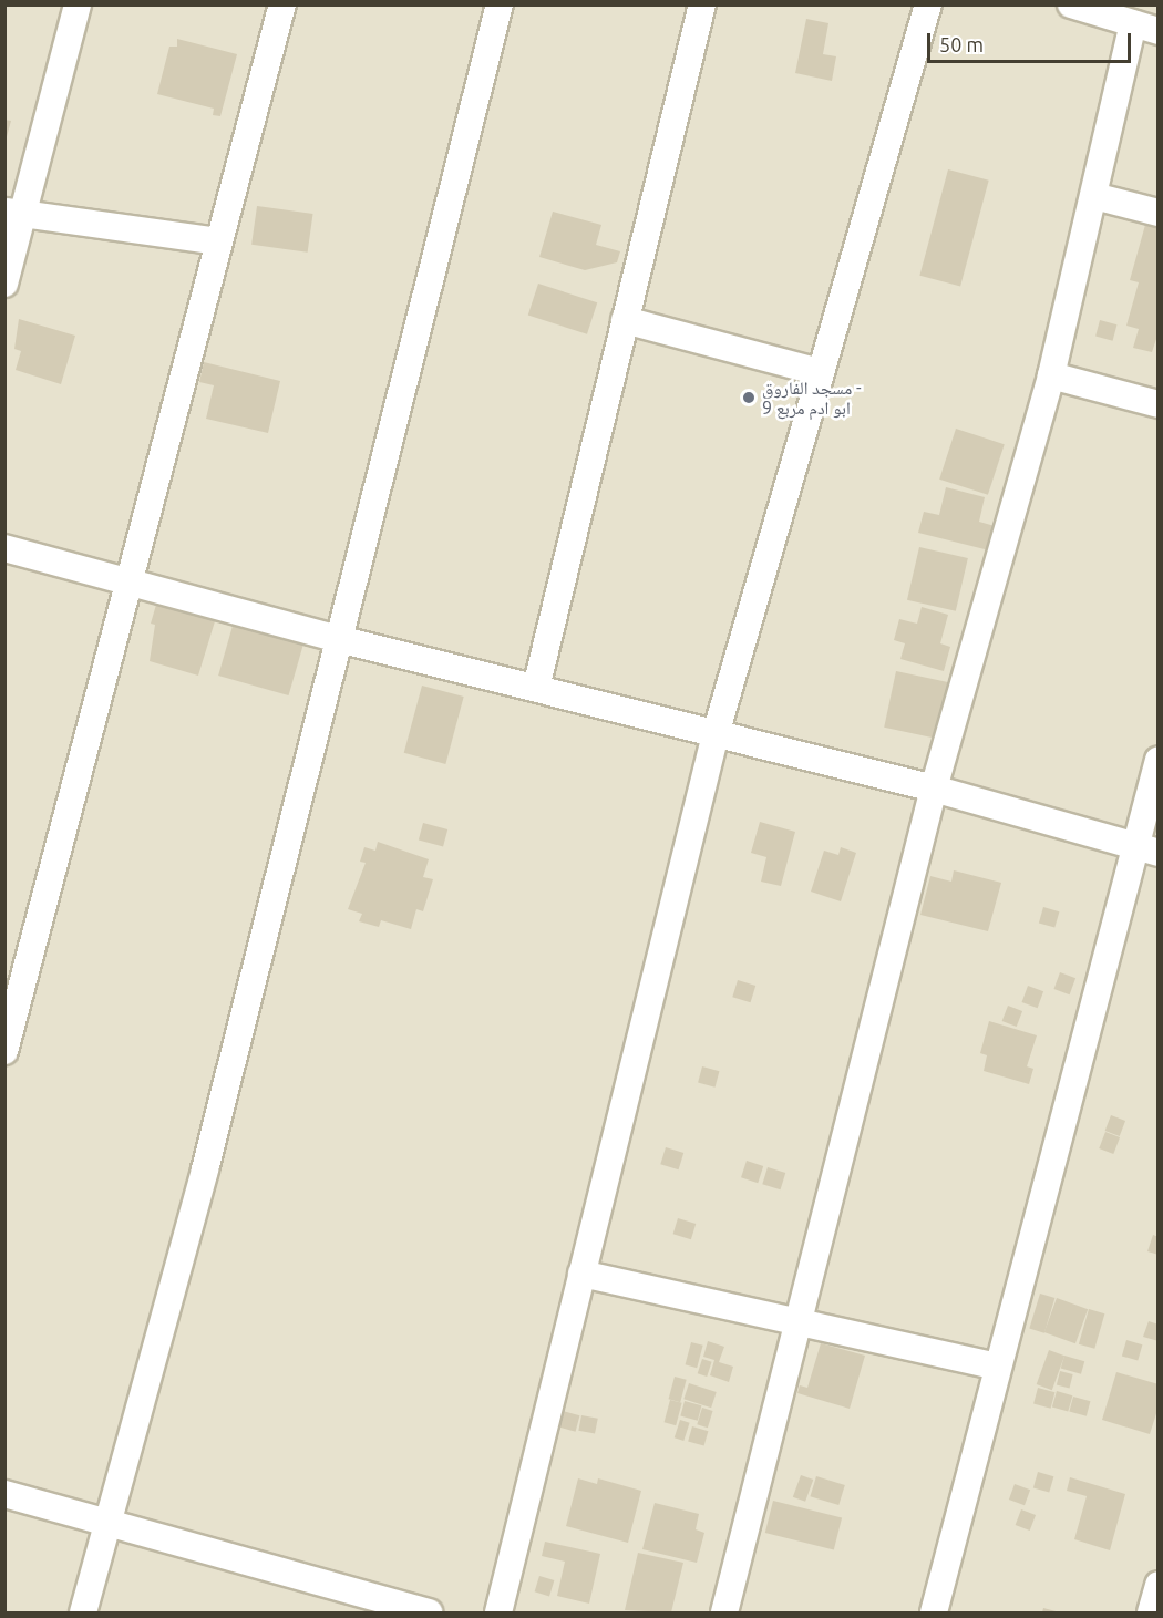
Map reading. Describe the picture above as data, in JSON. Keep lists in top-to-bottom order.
{
  "places": ["مسجد الفاروق - ابو ادم مربع 9"],
  "scale_bar": "50 m"
}
